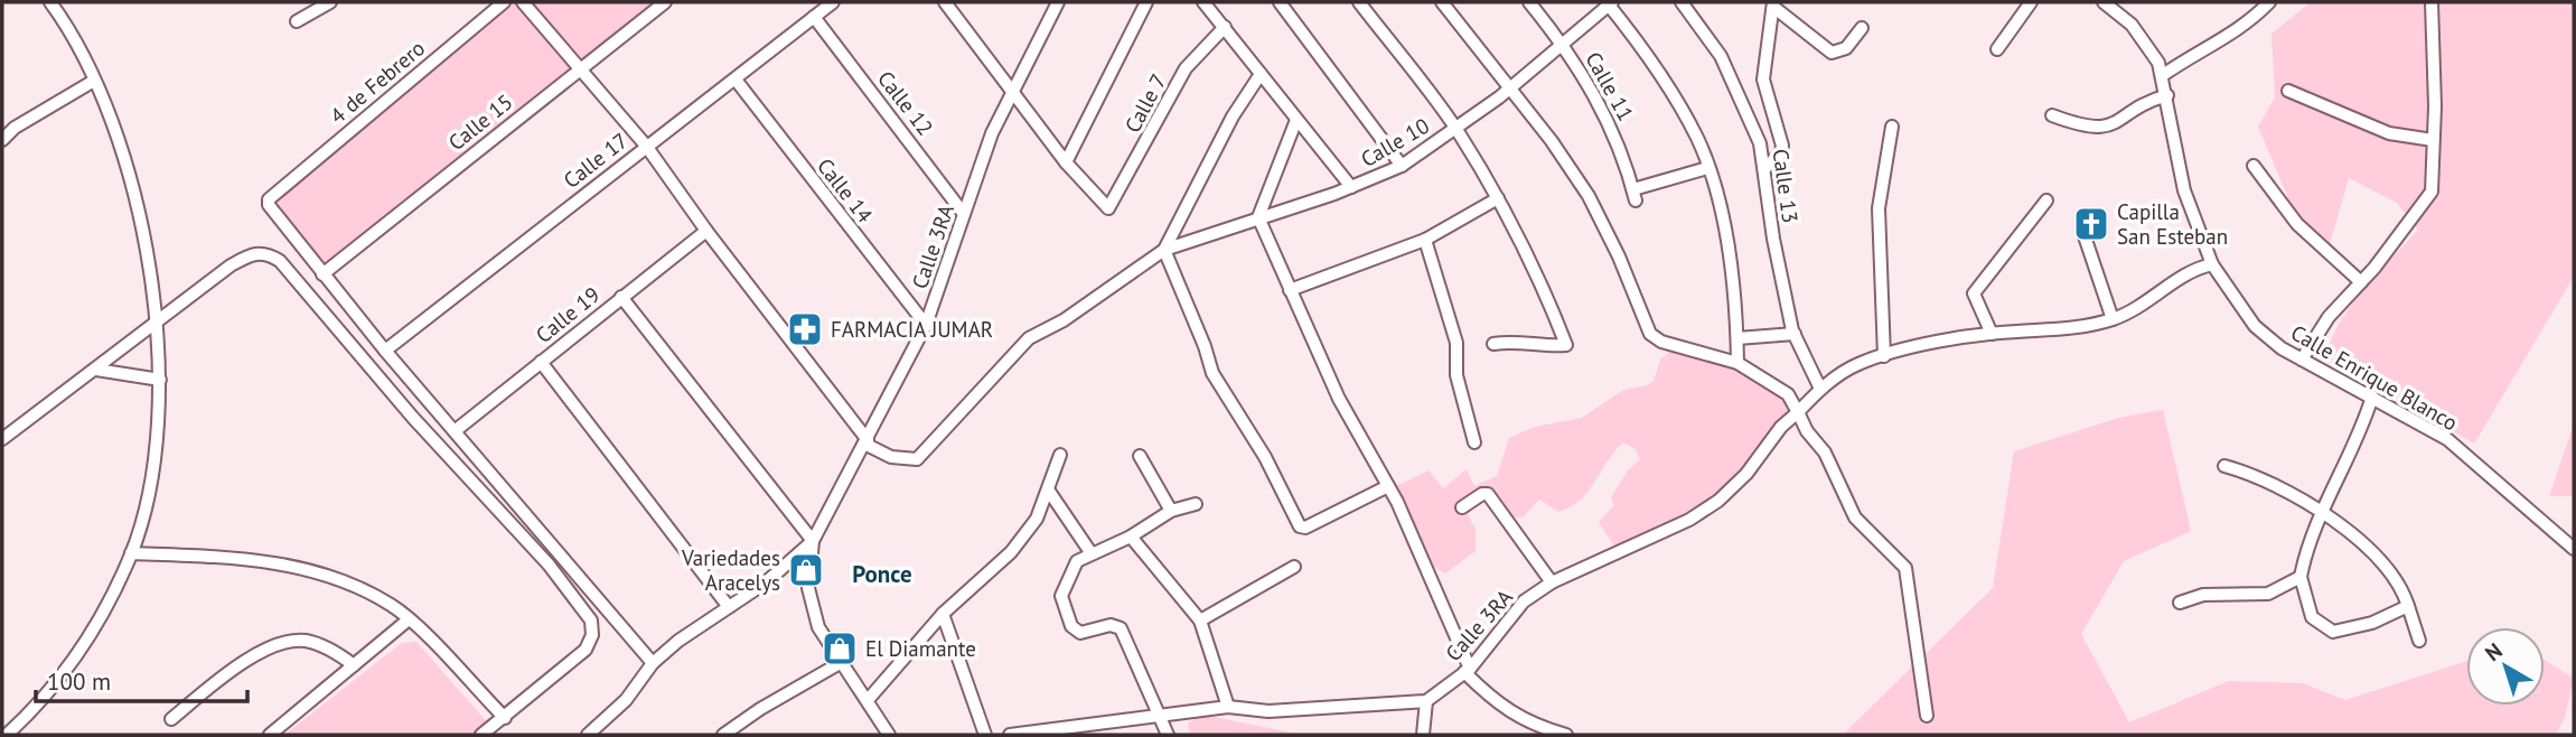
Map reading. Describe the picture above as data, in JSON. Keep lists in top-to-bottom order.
{
  "streets": {
    "street": [
      "4 de Febrero",
      "Calle 11",
      "Calle 12",
      "Calle 7",
      "Calle 15",
      "Calle 10",
      "Calle 17",
      "Calle 13",
      "Calle 14",
      "Calle 3RA",
      "Calle 19",
      "Calle Enrique Blanco"
    ]
  },
  "crossings": [
    ["4 de Febrero", "Calle 15"],
    ["Calle 11", "Calle 10"],
    ["Calle 12", "Calle 17"],
    ["Calle 12", "Calle 3RA"],
    ["Calle 17", "Calle 14"],
    ["Calle 13", "Calle 3RA"],
    ["Calle 14", "Calle 3RA"],
    ["Calle 3RA", "Calle Enrique Blanco"]
  ],
  "districts": ["Ponce"],
  "places": {
    "church": ["Capilla San Esteban"],
    "pharmacy": ["FARMACIA JUMAR"],
    "shop": ["Variedades Aracelys", "El Diamante"]
  },
  "scale_bar": "100 m",
  "north": "top left"
}
